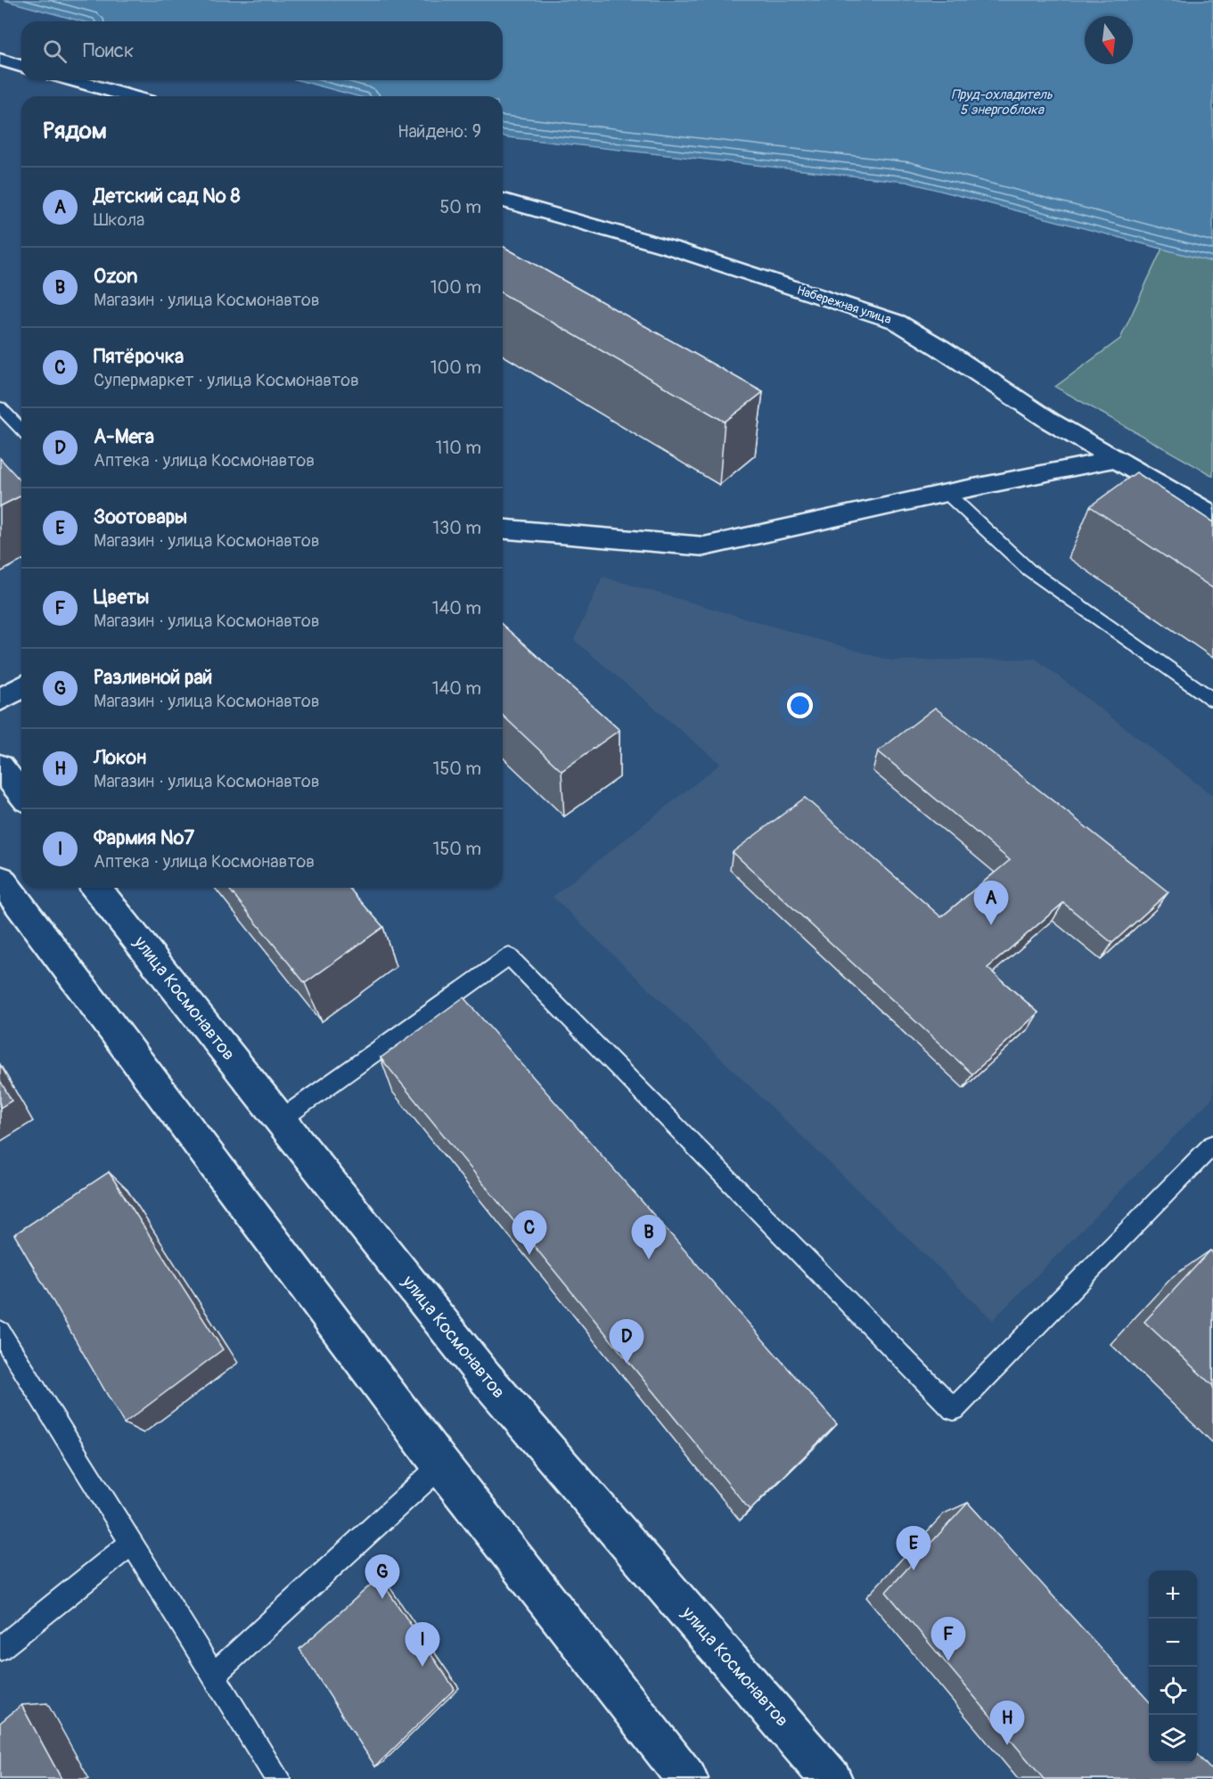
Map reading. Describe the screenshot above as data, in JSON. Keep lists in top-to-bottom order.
{
  "streets": {
    "street": ["Набережная улица", "улица Космонавтов"]
  },
  "water": ["Пруд-охладитель 5 энергоблока"],
  "north": "bottom",
  "page": {
    "search": "Поиск",
    "heading": ["Рядом", "Найдено: 9"],
    "list": [
      {
        "mark": "A",
        "name": "Детский сад № 8",
        "note": "Школа",
        "value": "50 m"
      },
      {
        "mark": "B",
        "name": "Ozon",
        "note": "Магазин · улица Космонавтов",
        "value": "100 m"
      },
      {
        "mark": "C",
        "name": "Пятёрочка",
        "note": "Супермаркет · улица Космонавтов",
        "value": "100 m"
      },
      {
        "mark": "D",
        "name": "А-Мега",
        "note": "Аптека · улица Космонавтов",
        "value": "110 m"
      },
      {
        "mark": "E",
        "name": "Зоотовары",
        "note": "Магазин · улица Космонавтов",
        "value": "130 m"
      },
      {
        "mark": "F",
        "name": "Цветы",
        "note": "Магазин · улица Космонавтов",
        "value": "140 m"
      },
      {
        "mark": "G",
        "name": "Разливной рай",
        "note": "Магазин · улица Космонавтов",
        "value": "140 m"
      },
      {
        "mark": "H",
        "name": "Локон",
        "note": "Магазин · улица Космонавтов",
        "value": "150 m"
      },
      {
        "mark": "I",
        "name": "Фармия №7",
        "note": "Аптека · улица Космонавтов",
        "value": "150 m"
      }
    ],
    "pins": [
      "A",
      "C",
      "B",
      "D",
      "E",
      "G",
      "F",
      "I",
      "H"
    ],
    "map_buttons": ["+", "−"]
  }
}
